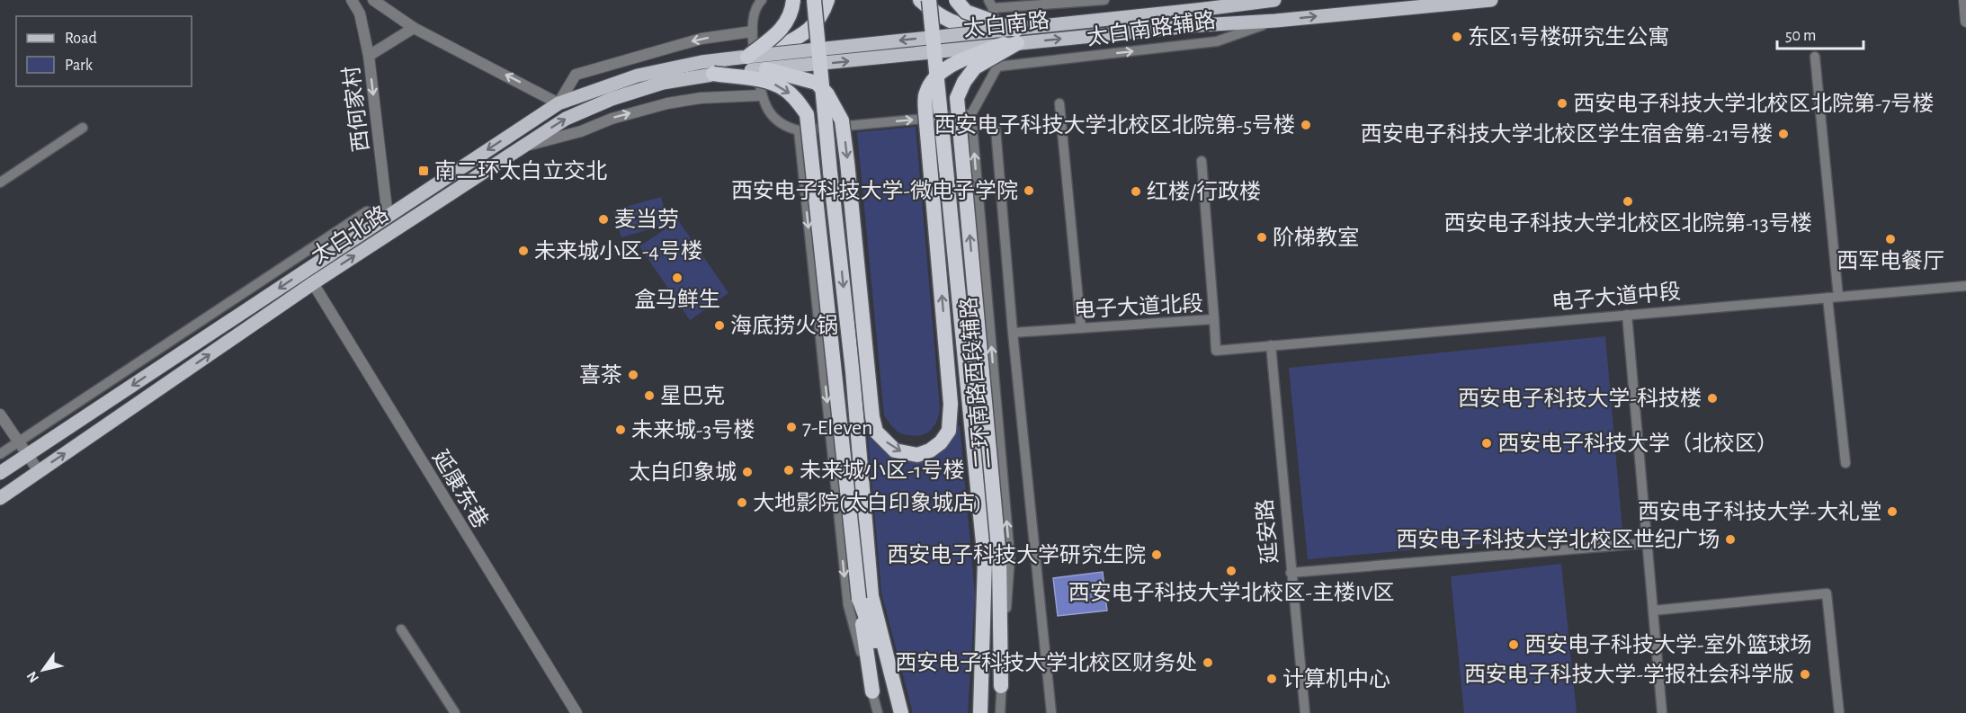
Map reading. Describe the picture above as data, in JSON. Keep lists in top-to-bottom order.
{
  "streets": {
    "main road": ["太白南路", "太白北路"],
    "street": [
      "太白南路辅路",
      "西何家村",
      "电子大道中段",
      "电子大道北段",
      "二环南路西段辅路",
      "延康东巷",
      "延安路"
    ]
  },
  "crossings": [
    ["太白南路", "太白南路辅路"],
    ["太白南路", "太白北路"],
    ["西何家村", "太白北路"],
    ["太白北路", "延康东巷"],
    ["电子大道中段", "电子大道北段"],
    ["电子大道中段", "延安路"],
    ["电子大道北段", "延安路"]
  ],
  "one_way": ["西何家村"],
  "places": {
    "other": [
      "东区1号楼研究生公寓",
      "西安电子科技大学北校区北院第-7号楼",
      "西安电子科技大学北校区北院第-5号楼",
      "西安电子科技大学北校区学生宿舍第-21号楼",
      "西安电子科技大学-微电子学院",
      "红楼/行政楼",
      "西安电子科技大学北校区北院第-13号楼",
      "麦当劳",
      "阶梯教室",
      "西军电餐厅",
      "未来城小区-4号楼",
      "盒马鲜生",
      "海底捞火锅",
      "喜茶",
      "星巴克",
      "西安电子科技大学-科技楼",
      "7-Eleven",
      "未来城-3号楼",
      "西安电子科技大学（北校区）",
      "未来城小区-1号楼",
      "太白印象城",
      "大地影院(太白印象城店)",
      "西安电子科技大学-大礼堂",
      "西安电子科技大学北校区世纪广场",
      "西安电子科技大学研究生院",
      "西安电子科技大学北校区-主楼IV区",
      "西安电子科技大学-室外篮球场",
      "西安电子科技大学北校区财务处",
      "西安电子科技大学-学报社会科学版",
      "计算机中心"
    ],
    "transit": ["南二环太白立交北"]
  },
  "legend": ["Road", "Park"],
  "scale_bar": "50 m",
  "north": "bottom left"
}
